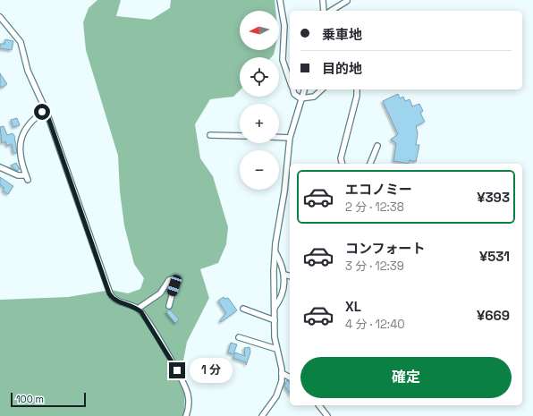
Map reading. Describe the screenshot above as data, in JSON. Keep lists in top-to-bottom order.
{
  "scale_bar": "100 m",
  "north": "left",
  "page": {
    "map_buttons": ["+", "−"],
    "banner": ["乗車地", "目的地"],
    "list": [
      {
        "name": "エコノミー",
        "note": "2 分 · 12:38",
        "value": "¥393"
      },
      {
        "name": "コンフォート",
        "note": "3 分 · 12:39",
        "value": "¥531"
      },
      {
        "name": "XL",
        "note": "4 分 · 12:40",
        "value": "¥669"
      }
    ],
    "buttons": "確定",
    "bubble": "1 分",
    "scale": "100 m"
  }
}
